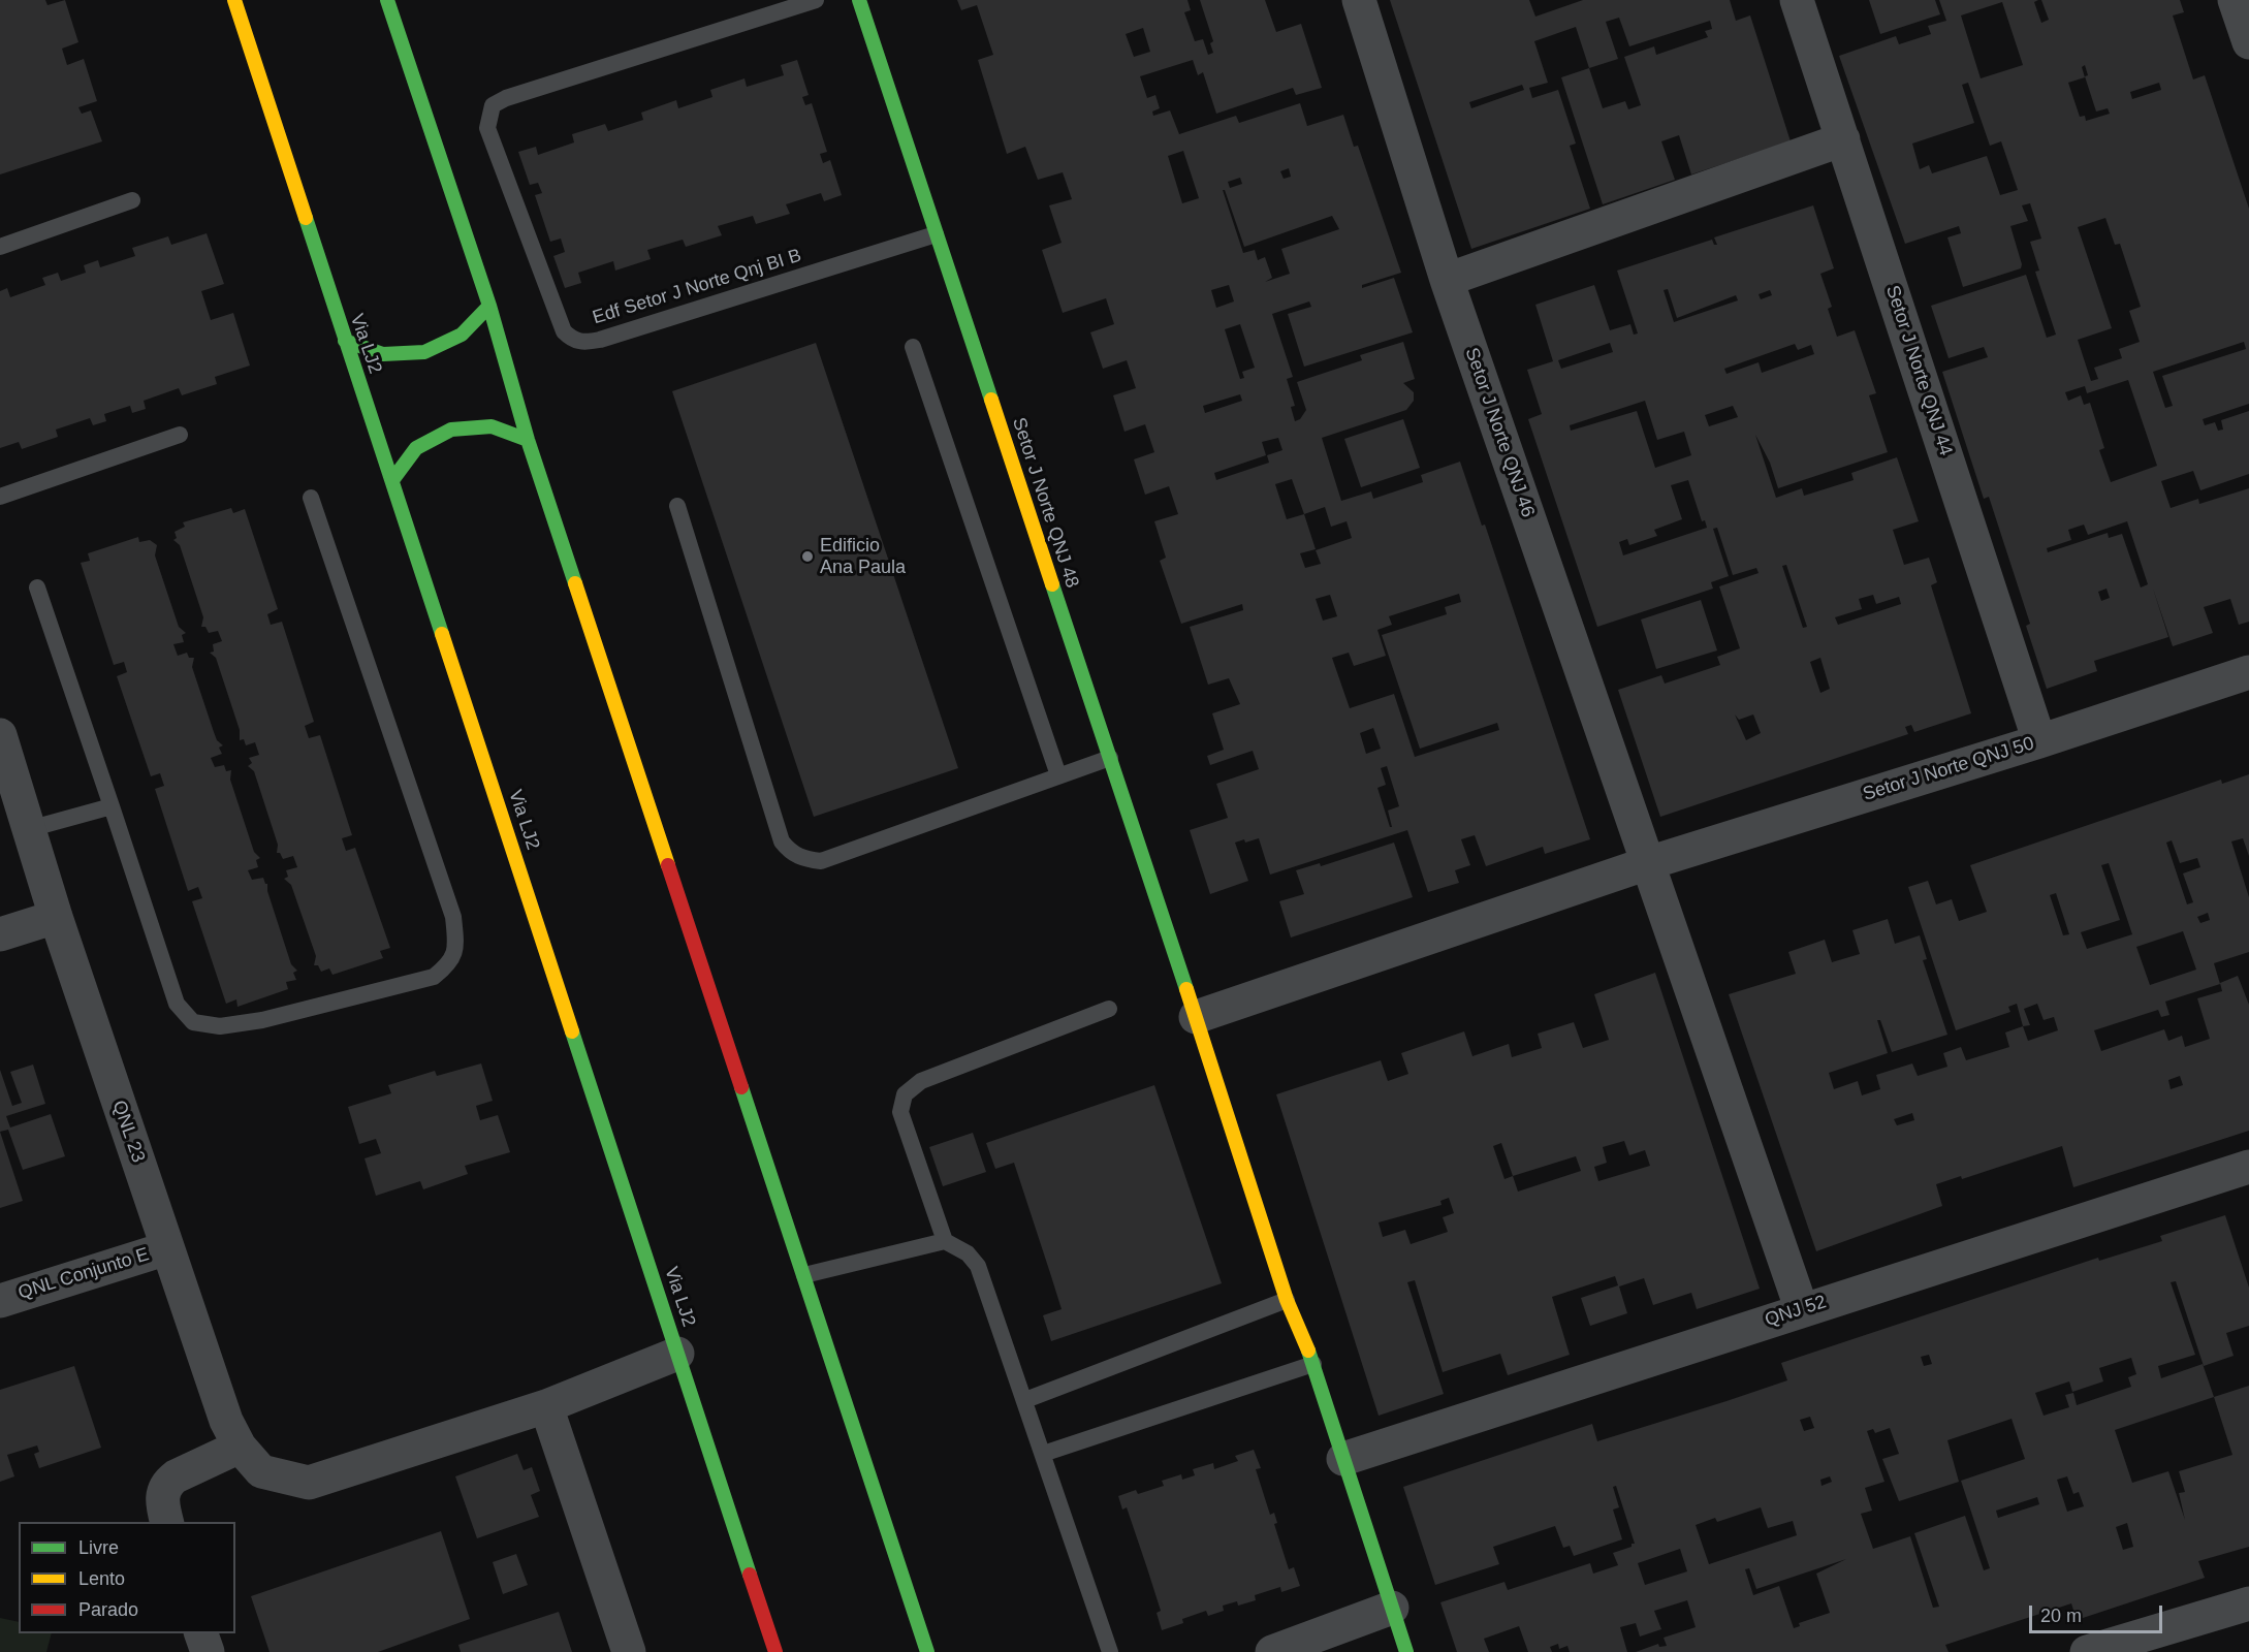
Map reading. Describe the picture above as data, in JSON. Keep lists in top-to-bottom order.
{
  "streets": {
    "main road": ["Via LJ2", "Setor J Norte QNJ 48"],
    "street": [
      "Setor J Norte QNJ 44",
      "Setor J Norte QNJ 46",
      "Setor J Norte QNJ 50",
      "QNL 23",
      "QNL Conjunto E",
      "QNJ 52"
    ],
    "lane": ["Edf Setor J Norte Qnj BI B"]
  },
  "crossings": [
    ["Edf Setor J Norte Qnj BI B", "Setor J Norte QNJ 48"],
    ["Setor J Norte QNJ 44", "Setor J Norte QNJ 50"],
    ["Setor J Norte QNJ 46", "Setor J Norte QNJ 50"],
    ["Setor J Norte QNJ 46", "QNJ 52"],
    ["Setor J Norte QNJ 48", "Setor J Norte QNJ 50"],
    ["Setor J Norte QNJ 48", "QNJ 52"],
    ["QNL 23", "QNL Conjunto E"]
  ],
  "places": ["Edificio Ana Paula"],
  "legend": ["Livre", "Lento", "Parado"],
  "scale_bar": "20 m"
}
